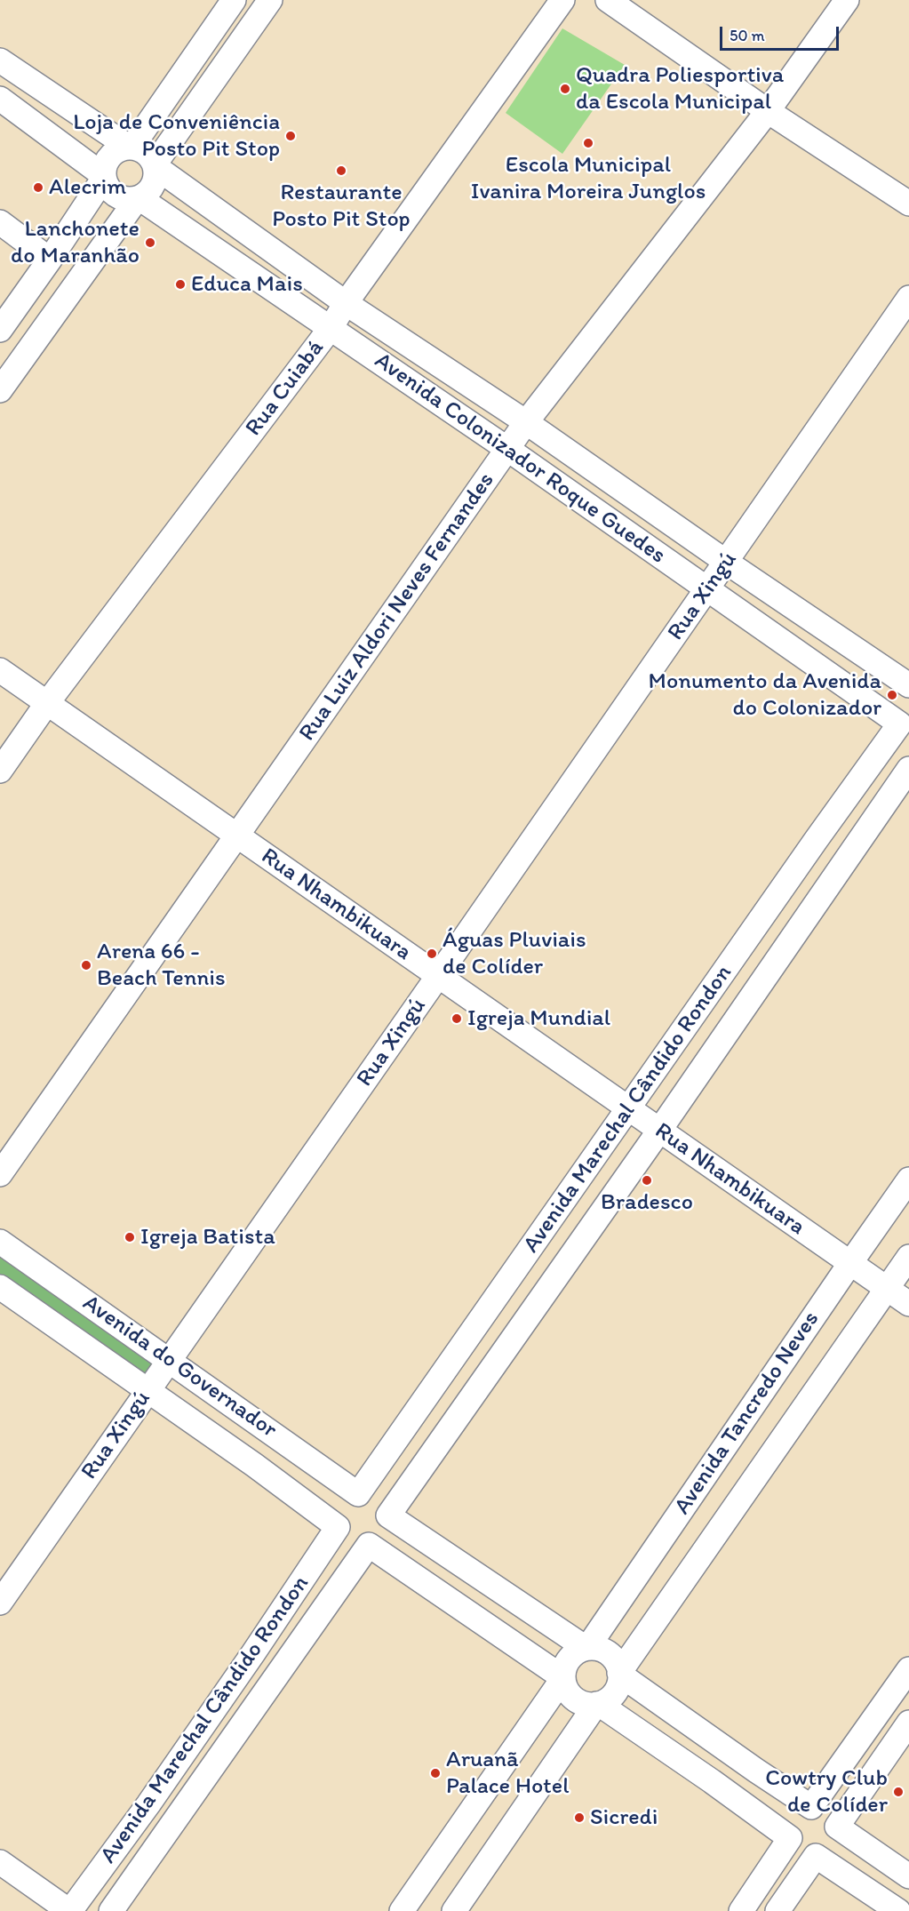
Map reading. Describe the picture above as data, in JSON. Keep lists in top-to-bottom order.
{
  "streets": {
    "street": [
      "Rua Cuiabá",
      "Avenida Colonizador Roque Guedes",
      "Rua Xingú",
      "Rua Luiz Aldori Neves Fernandes",
      "Rua Nhambikuara",
      "Avenida Marechal Cândido Rondon",
      "Avenida do Governador",
      "Avenida Tancredo Neves"
    ]
  },
  "crossings": [
    ["Rua Cuiabá", "Avenida Colonizador Roque Guedes"],
    ["Rua Cuiabá", "Rua Nhambikuara"],
    ["Avenida Colonizador Roque Guedes", "Rua Xingú"],
    ["Avenida Colonizador Roque Guedes", "Rua Luiz Aldori Neves Fernandes"],
    ["Avenida Colonizador Roque Guedes", "Avenida Marechal Cândido Rondon"],
    ["Rua Xingú", "Rua Nhambikuara"],
    ["Rua Xingú", "Avenida do Governador"],
    ["Rua Luiz Aldori Neves Fernandes", "Rua Nhambikuara"],
    ["Rua Nhambikuara", "Avenida Marechal Cândido Rondon"],
    ["Rua Nhambikuara", "Avenida Tancredo Neves"],
    ["Avenida Marechal Cândido Rondon", "Avenida do Governador"]
  ],
  "places": [
    "Quadra Poliesportiva da Escola Municipal",
    "Loja de Conveniência Posto Pit Stop",
    "Escola Municipal Ivanira Moreira Junglos",
    "Restaurante Posto Pit Stop",
    "Alecrim",
    "Lanchonete do Maranhão",
    "Educa Mais",
    "Monumento da Avenida do Colonizador",
    "Águas Pluviais de Colíder",
    "Arena 66 - Beach Tennis",
    "Igreja Mundial",
    "Bradesco",
    "Igreja Batista",
    "Aruanã Palace Hotel",
    "Cowtry Club de Colíder",
    "Sicredi"
  ],
  "scale_bar": "50 m"
}
